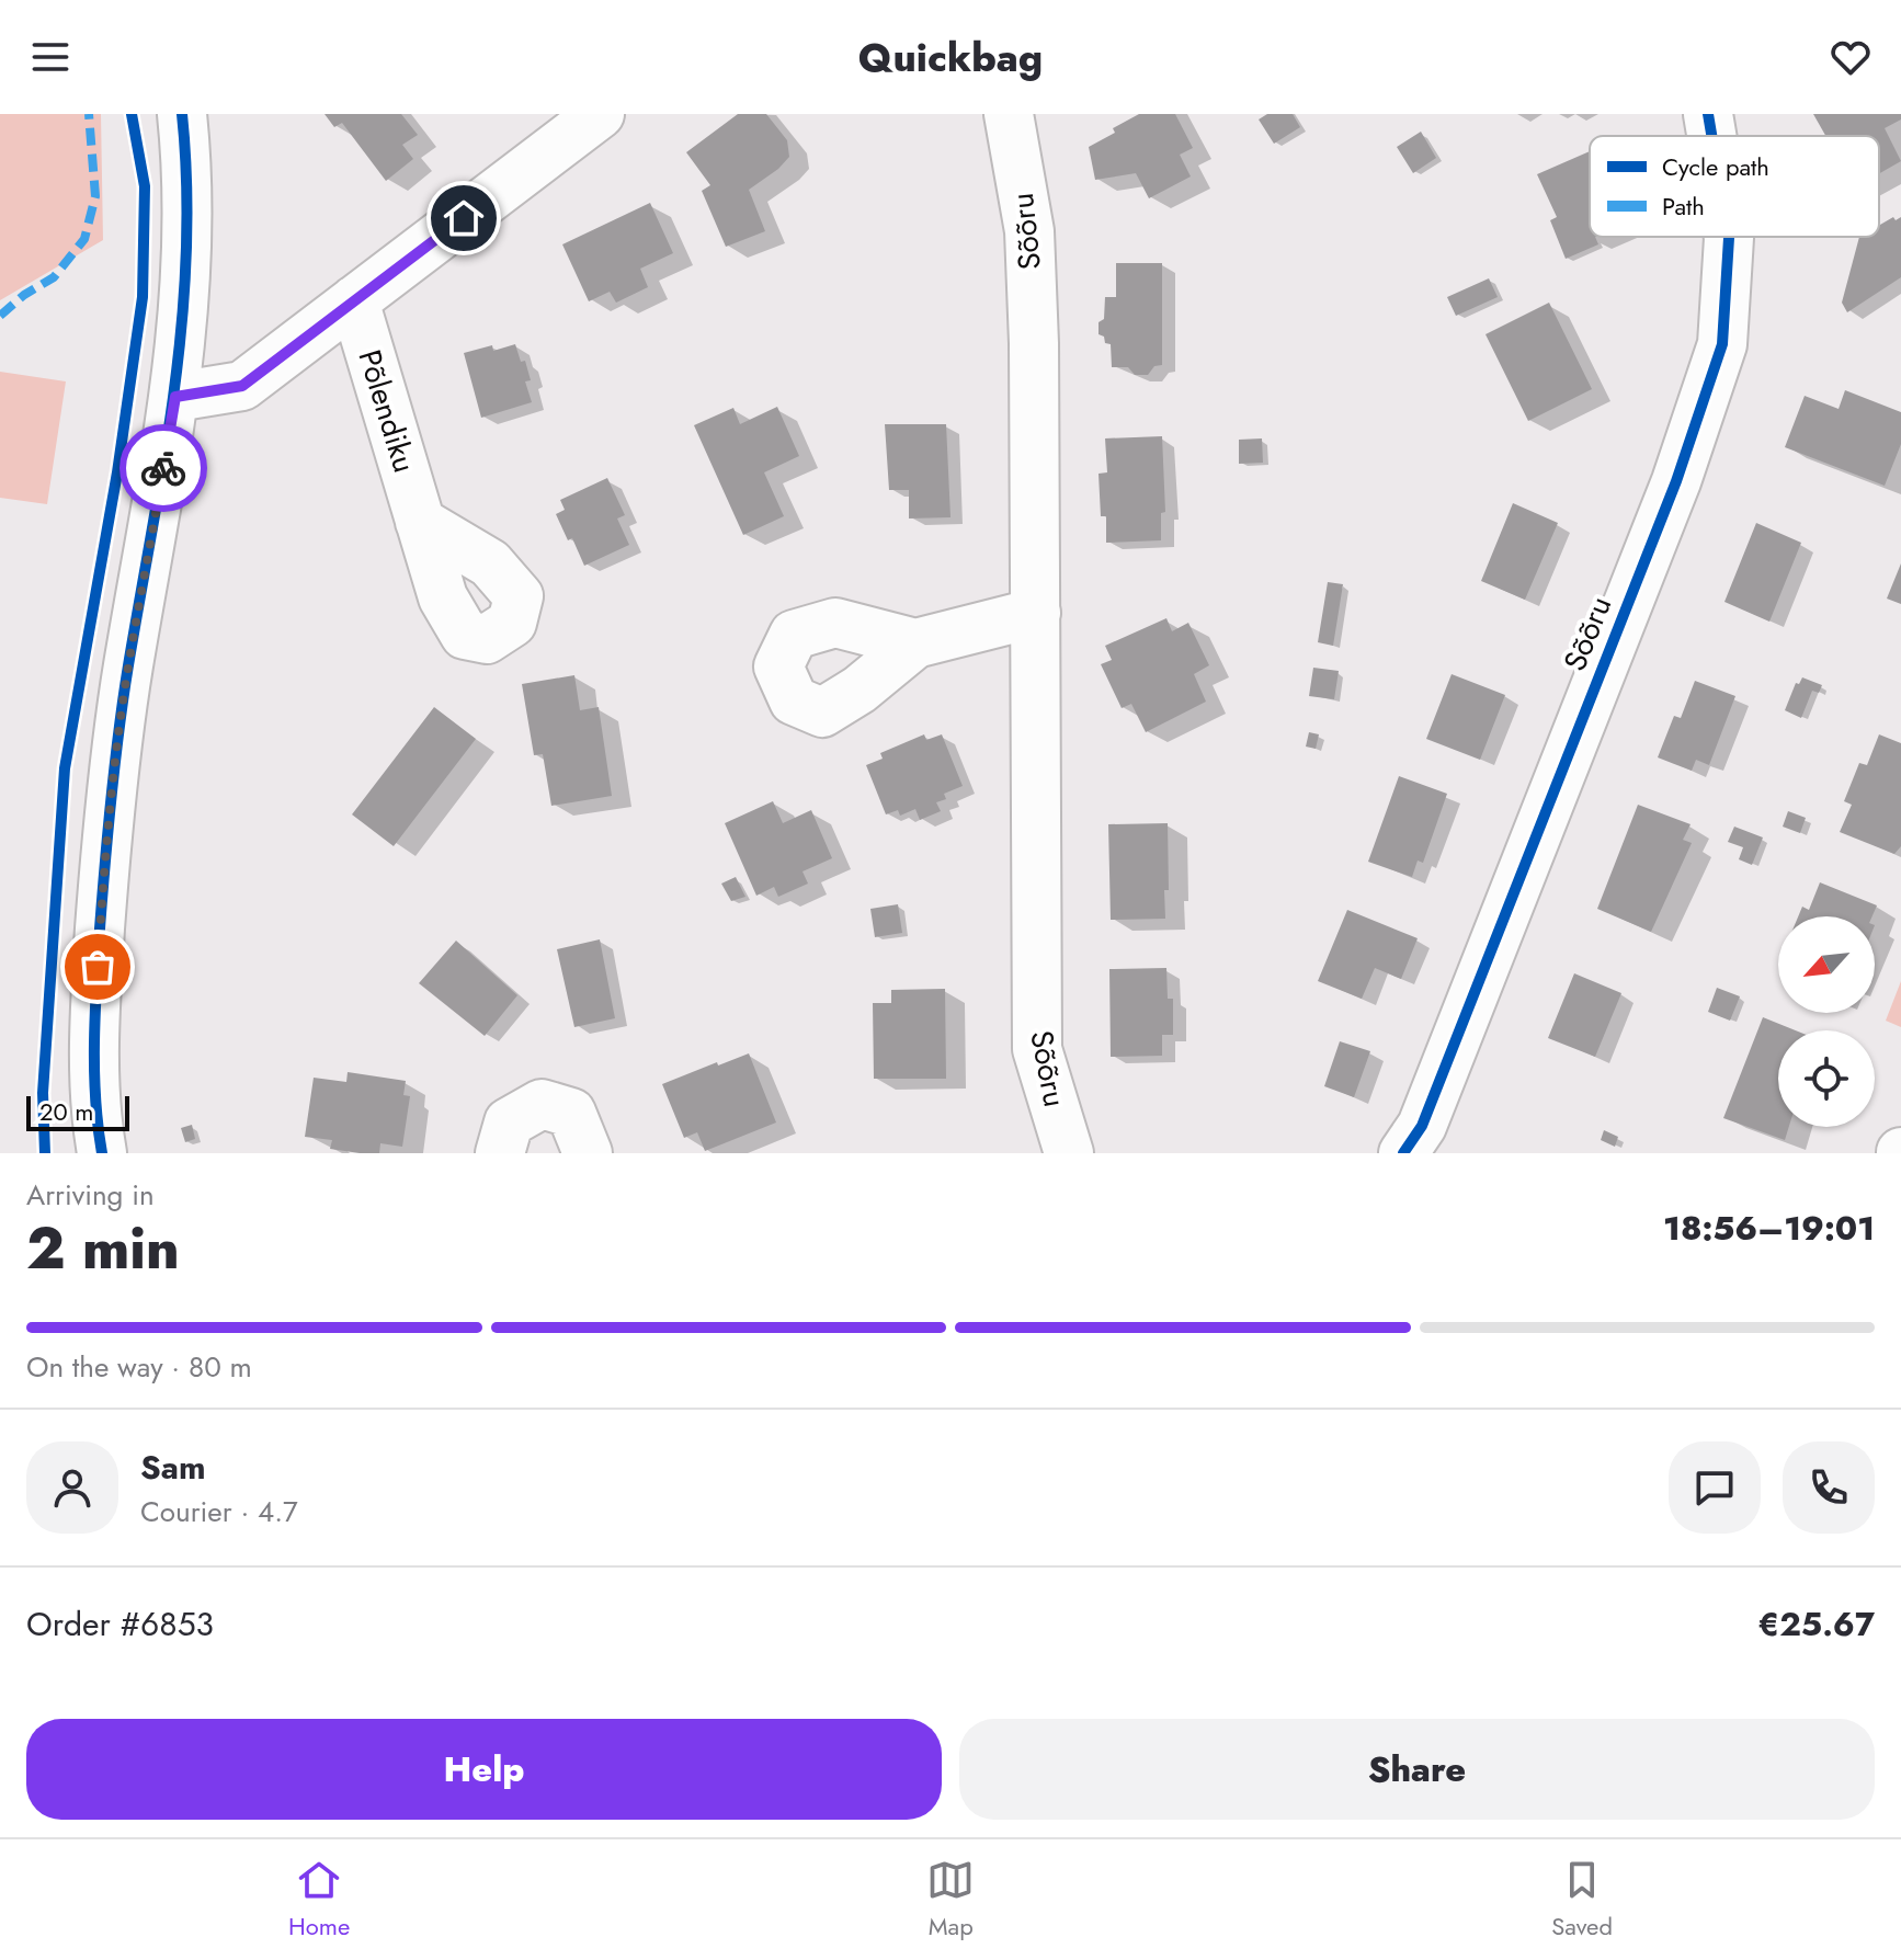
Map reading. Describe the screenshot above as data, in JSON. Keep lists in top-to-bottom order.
{
  "streets": {
    "street": ["Sõõru", "Põlendiku"]
  },
  "legend": ["Cycle path", "Path"],
  "scale_bar": "20 m",
  "north": "bottom left",
  "page": {
    "header": "Quickbag",
    "scale": "20 m",
    "heading": ["2 min", "Arriving in", "18:56–19:01"],
    "panel": [
      "Sam",
      "Courier · 4.7",
      "Order #6853",
      "€25.67"
    ],
    "bar": "On the way · 80 m",
    "buttons": ["Help", "Share"],
    "tabs": ["Home", "Map", "Saved"]
  }
}
